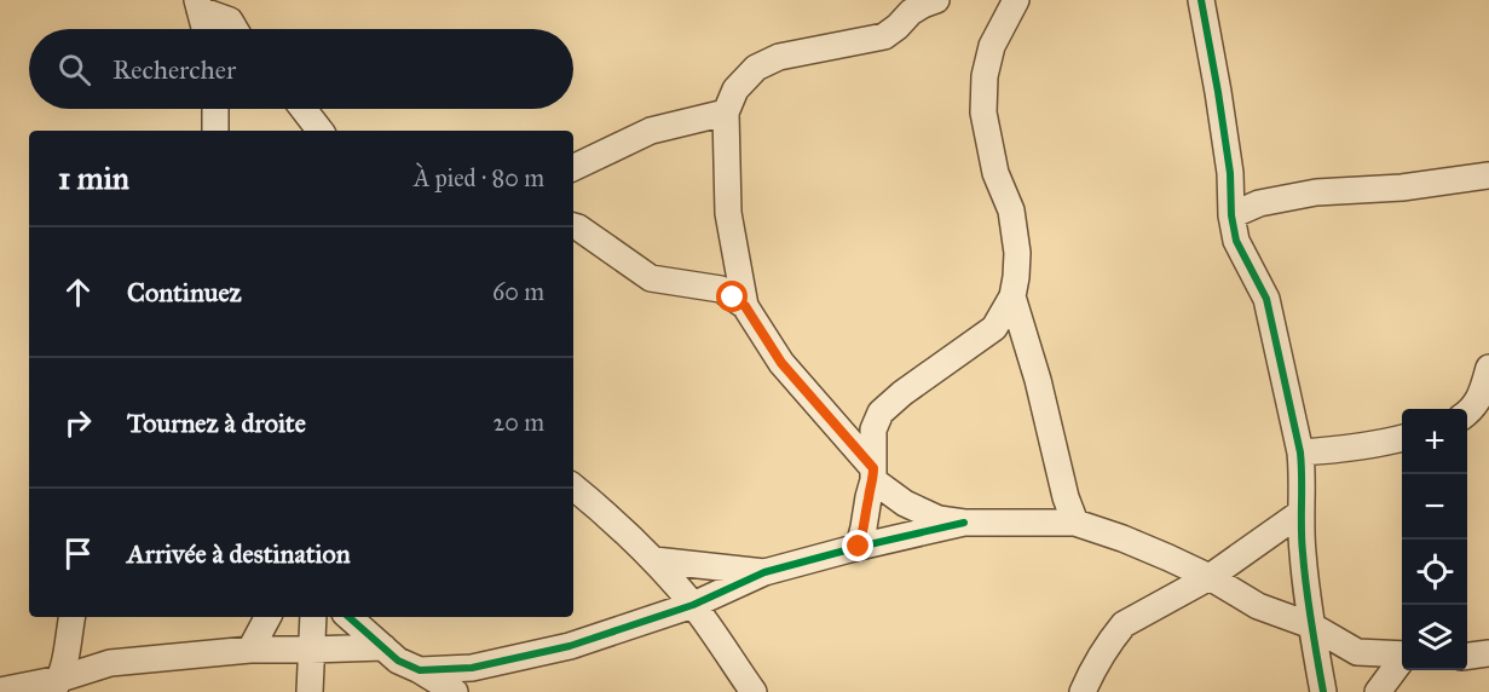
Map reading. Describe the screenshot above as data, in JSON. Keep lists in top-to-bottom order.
{
  "page": {
    "search": "Rechercher",
    "heading": ["1 min", "À pied · 80 m"],
    "list": [
      ["Continuez", "60 m"],
      ["Tournez à droite", "20 m"],
      "Arrivée à destination"
    ],
    "map_buttons": ["+", "−"]
  }
}
